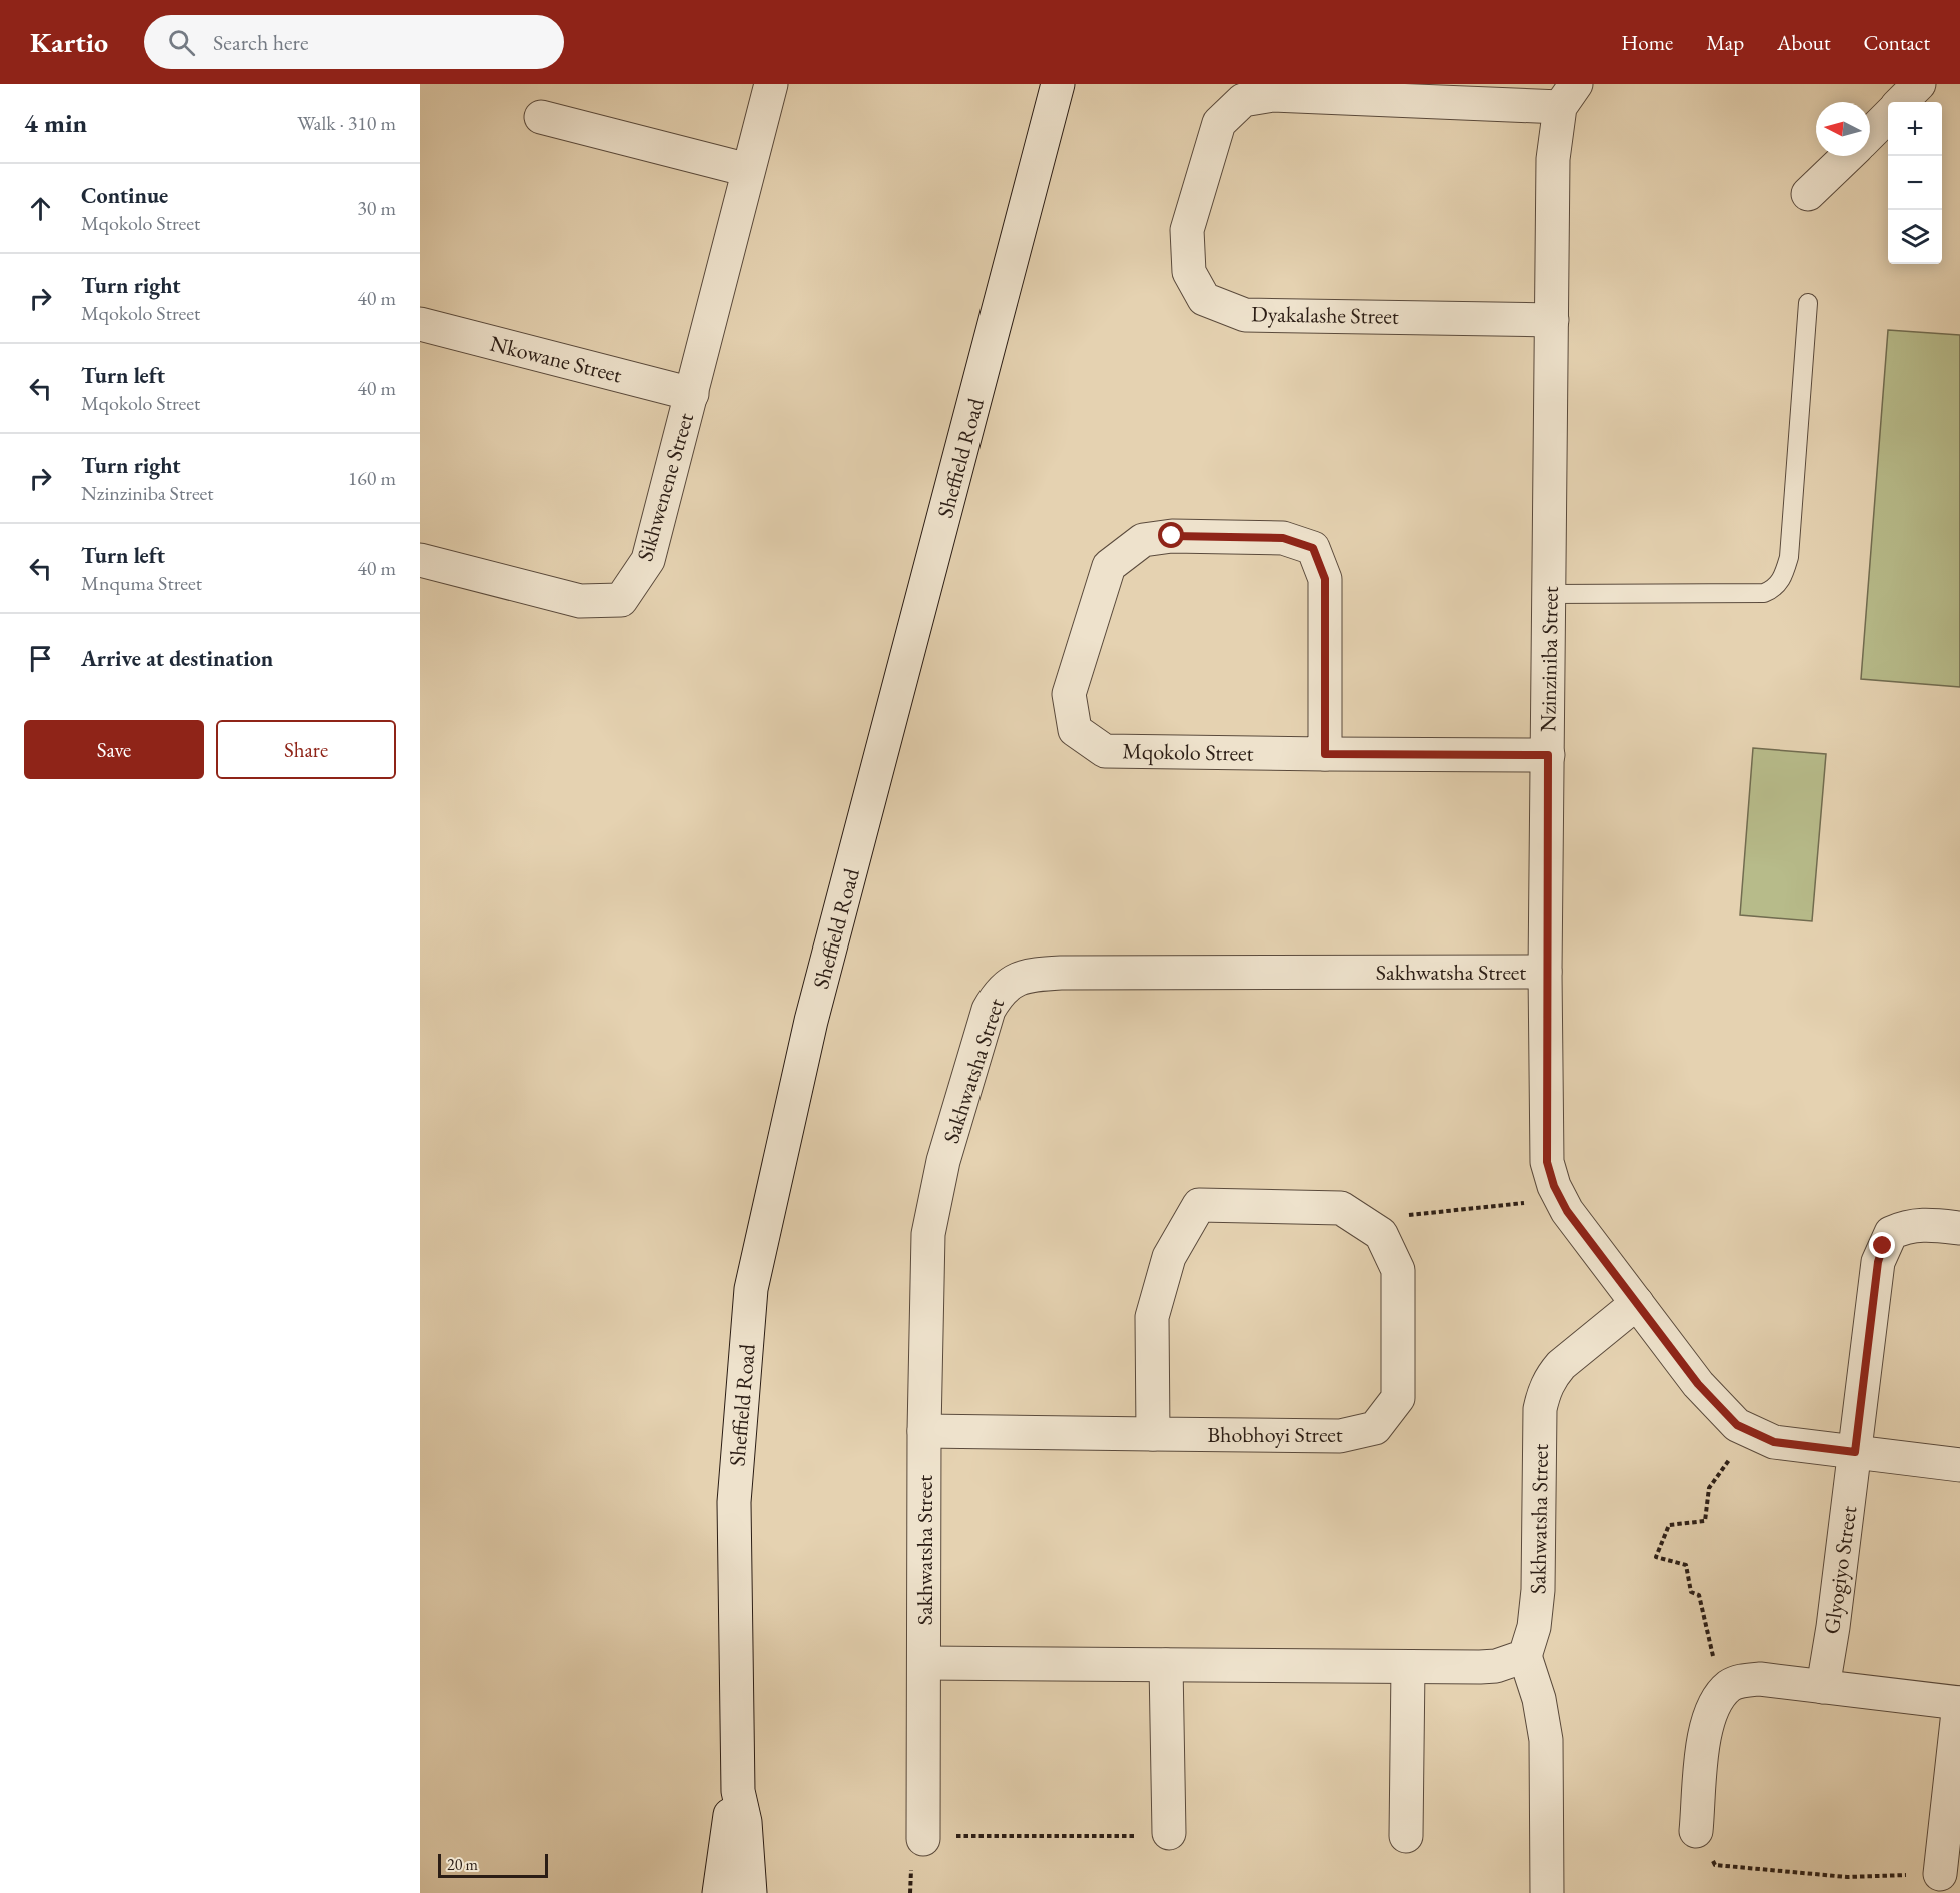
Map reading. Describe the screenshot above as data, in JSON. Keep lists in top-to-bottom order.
{
  "streets": {
    "street": [
      "Dyakalashe Street",
      "Nkowane Street",
      "Sheffield Road",
      "Sikhwenene Street",
      "Nzinziniba Street",
      "Mqokolo Street",
      "Sakhwatsha Street",
      "Bhobhoyi Street",
      "Glyogiyo Street"
    ]
  },
  "crossings": [
    ["Dyakalashe Street", "Nzinziniba Street"],
    ["Nkowane Street", "Sikhwenene Street"],
    ["Nzinziniba Street", "Mqokolo Street"],
    ["Nzinziniba Street", "Sakhwatsha Street"],
    ["Nzinziniba Street", "Glyogiyo Street"],
    ["Sakhwatsha Street", "Bhobhoyi Street"]
  ],
  "scale_bar": "20 m",
  "north": "left",
  "page": {
    "header": "Kartio",
    "search": "Search here",
    "nav": [
      "Home",
      "Map",
      "About",
      "Contact"
    ],
    "heading": ["4 min", "Walk · 310 m"],
    "map_buttons": ["+", "−"],
    "list": [
      ["Continue", "Mqokolo Street", "30 m"],
      ["Turn right", "Mqokolo Street", "40 m"],
      ["Turn left", "Mqokolo Street", "40 m"],
      ["Turn right", "Nzinziniba Street", "160 m"],
      ["Turn left", "Mnquma Street", "40 m"],
      "Arrive at destination"
    ],
    "buttons": ["Save", "Share"],
    "scale": "20 m"
  }
}
